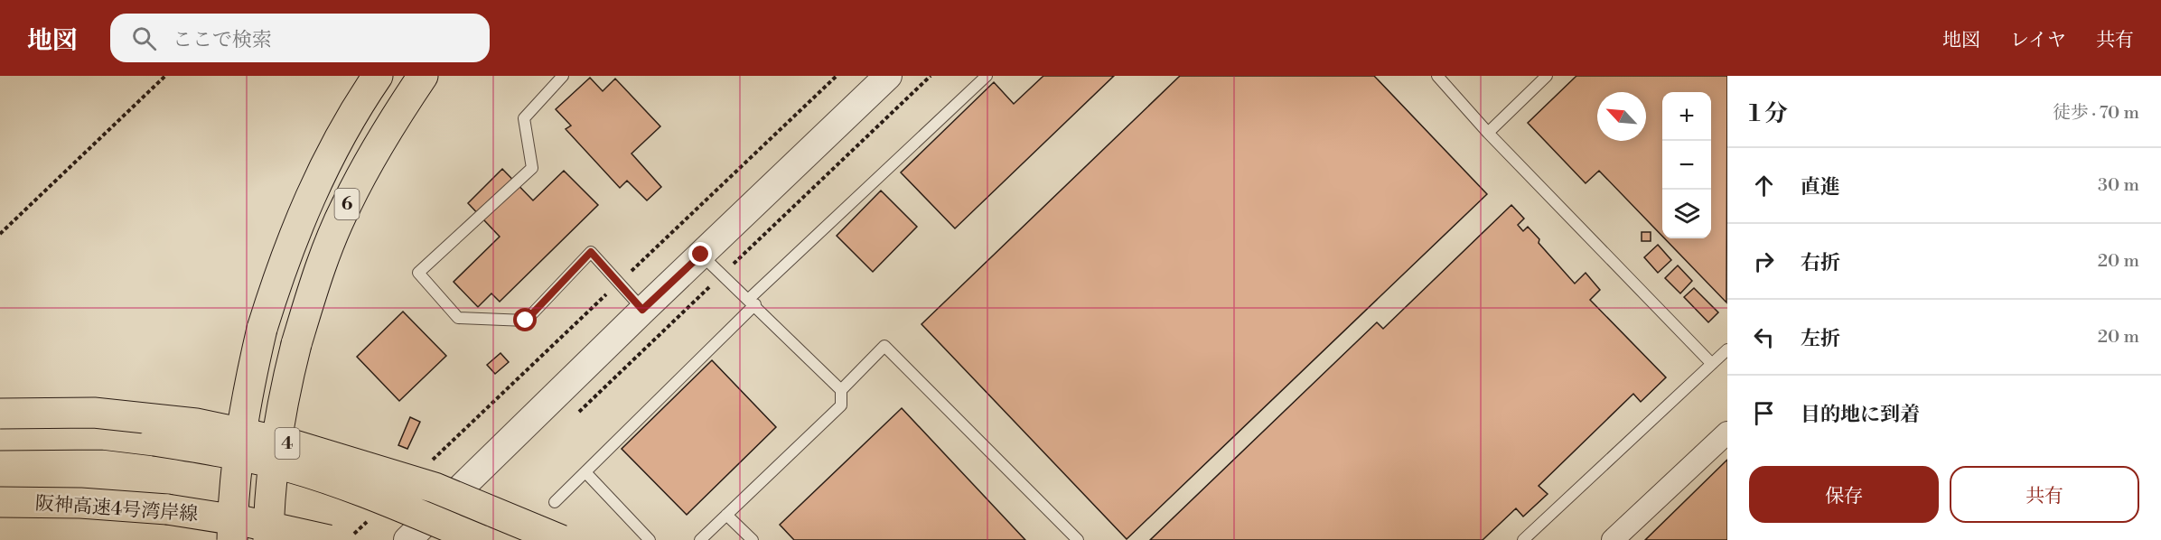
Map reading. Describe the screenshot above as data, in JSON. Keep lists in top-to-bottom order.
{
  "streets": {
    "highway": ["6", "4", "阪神高速4号湾岸線"]
  },
  "crossings": [
    ["6", "阪神高速4号湾岸線"]
  ],
  "north": "top left",
  "page": {
    "header": "地図",
    "search": "ここで検索",
    "nav": ["地図", "レイヤ", "共有"],
    "heading": ["1 分", "徒歩 · 70 m"],
    "map_buttons": ["+", "−"],
    "list": [
      ["直進", "30 m"],
      ["右折", "20 m"],
      ["左折", "20 m"],
      "目的地に到着"
    ],
    "buttons": ["保存", "共有"]
  }
}
